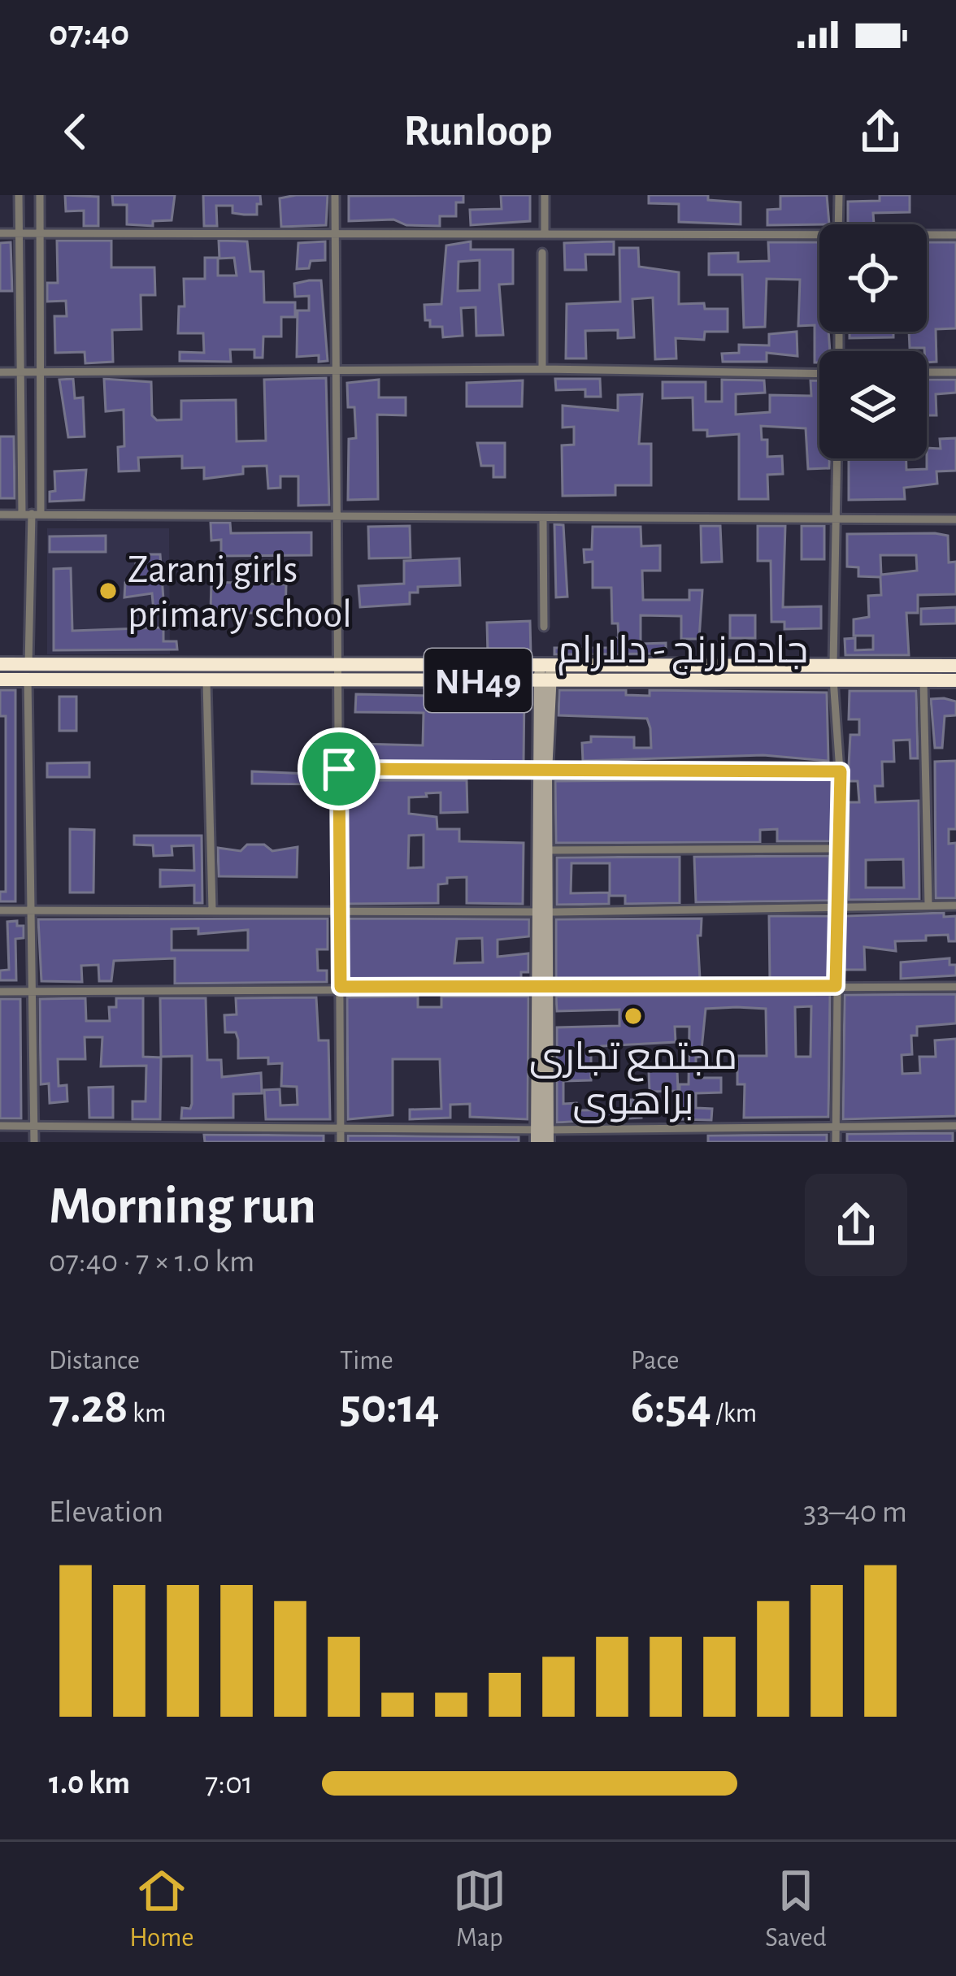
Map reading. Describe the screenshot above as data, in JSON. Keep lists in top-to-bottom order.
{
  "streets": {
    "highway": ["جاده زرنج - دلارام", "NH49"]
  },
  "places": ["Zaranj girls primary school", "مجتمع تجاری براهوی"],
  "page": {
    "status": "07:40",
    "header": "Runloop",
    "heading": ["Morning run", "07:40 · 7 × 1.0 km"],
    "stats": [
      ["Distance", "7.28 km"],
      ["Time", "50:14"],
      ["Pace", "6:54 /km"]
    ],
    "chart": ["Elevation", "33–40 m"],
    "list": [
      {
        "name": "1.0 km",
        "note": "7:01"
      }
    ],
    "tabs": ["Home", "Map", "Saved"]
  }
}
